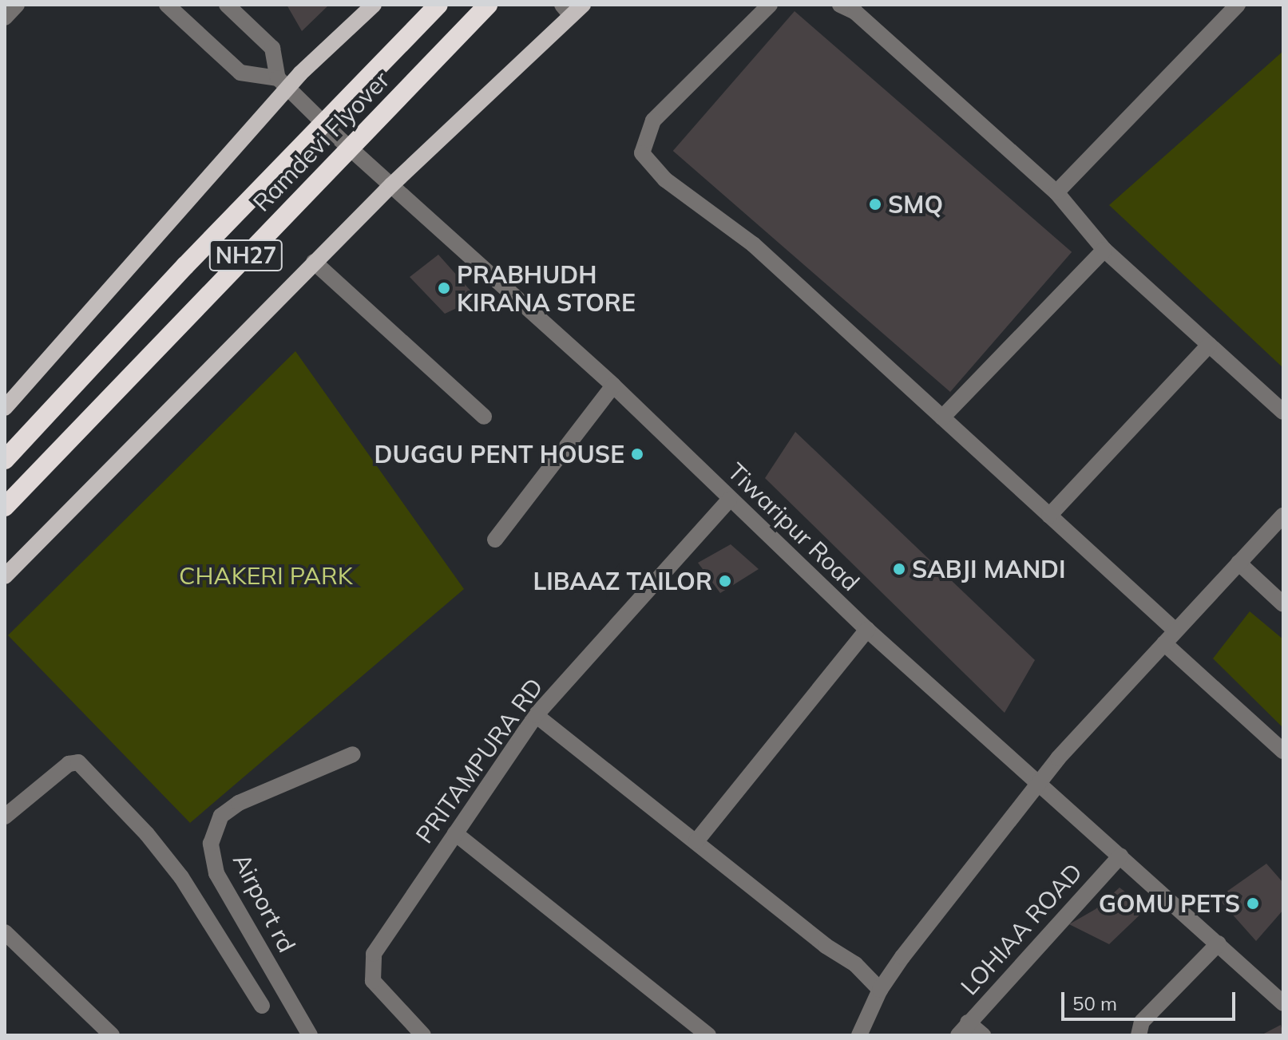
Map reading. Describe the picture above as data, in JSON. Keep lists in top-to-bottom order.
{
  "streets": {
    "highway": ["Ramdevi Flyover", "NH27"],
    "street": [
      "Tiwaripur Road",
      "PRITAMPURA RD",
      "Airport rd",
      "LOHIAA ROAD"
    ]
  },
  "crossings": [
    ["Tiwaripur Road", "PRITAMPURA RD"],
    ["Tiwaripur Road", "LOHIAA ROAD"]
  ],
  "parks": ["CHAKERI PARK"],
  "places": [
    "SMQ",
    "PRABHUDH KIRANA STORE",
    "DUGGU PENT HOUSE",
    "SABJI MANDI",
    "LIBAAZ TAILOR",
    "GOMU PETS"
  ],
  "scale_bar": "50 m"
}
